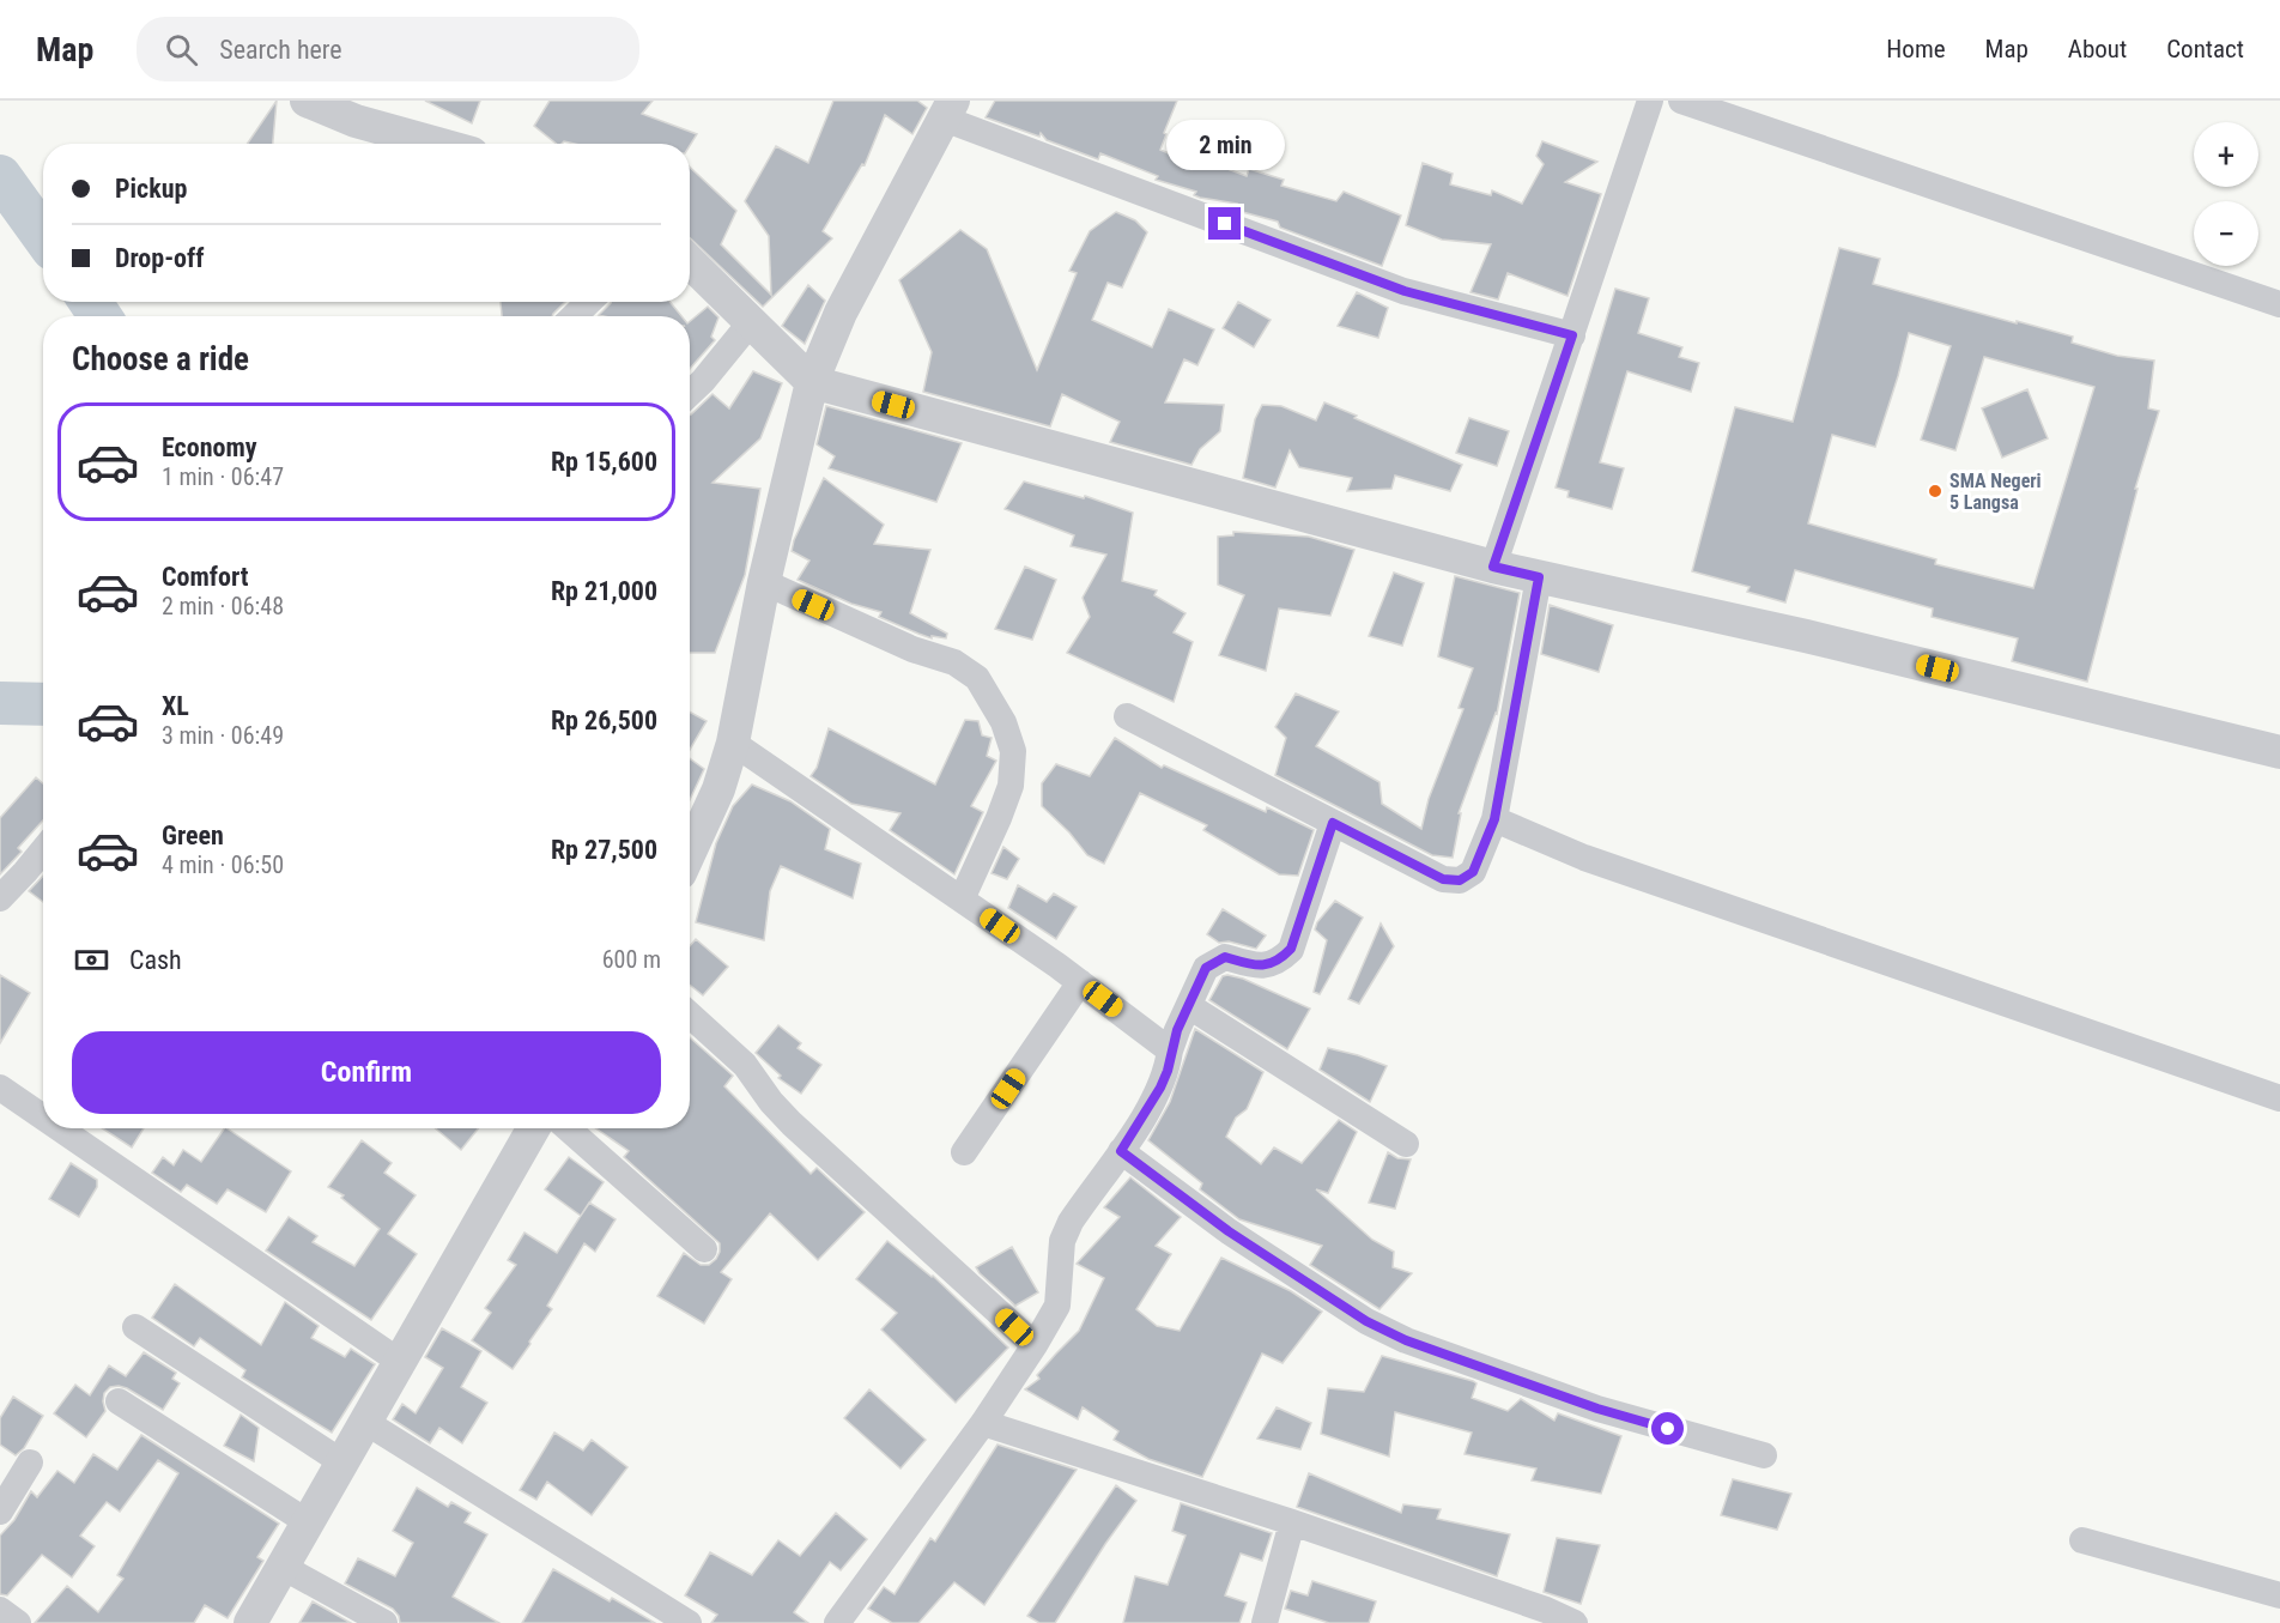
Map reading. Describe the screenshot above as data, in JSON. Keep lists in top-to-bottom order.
{
  "places": ["SMA Negeri 5 Langsa"],
  "page": {
    "header": "Map",
    "search": "Search here",
    "nav": [
      "Home",
      "Map",
      "About",
      "Contact"
    ],
    "bubble": "2 min",
    "map_buttons": ["+", "−"],
    "banner": ["Pickup", "Drop-off"],
    "heading": "Choose a ride",
    "list": [
      {
        "name": "Economy",
        "note": "1 min · 06:47",
        "value": "Rp 15,600"
      },
      {
        "name": "Comfort",
        "note": "2 min · 06:48",
        "value": "Rp 21,000"
      },
      {
        "name": "XL",
        "note": "3 min · 06:49",
        "value": "Rp 26,500"
      },
      {
        "name": "Green",
        "note": "4 min · 06:50",
        "value": "Rp 27,500"
      }
    ],
    "pay": ["Cash", "600 m"],
    "buttons": "Confirm"
  }
}
